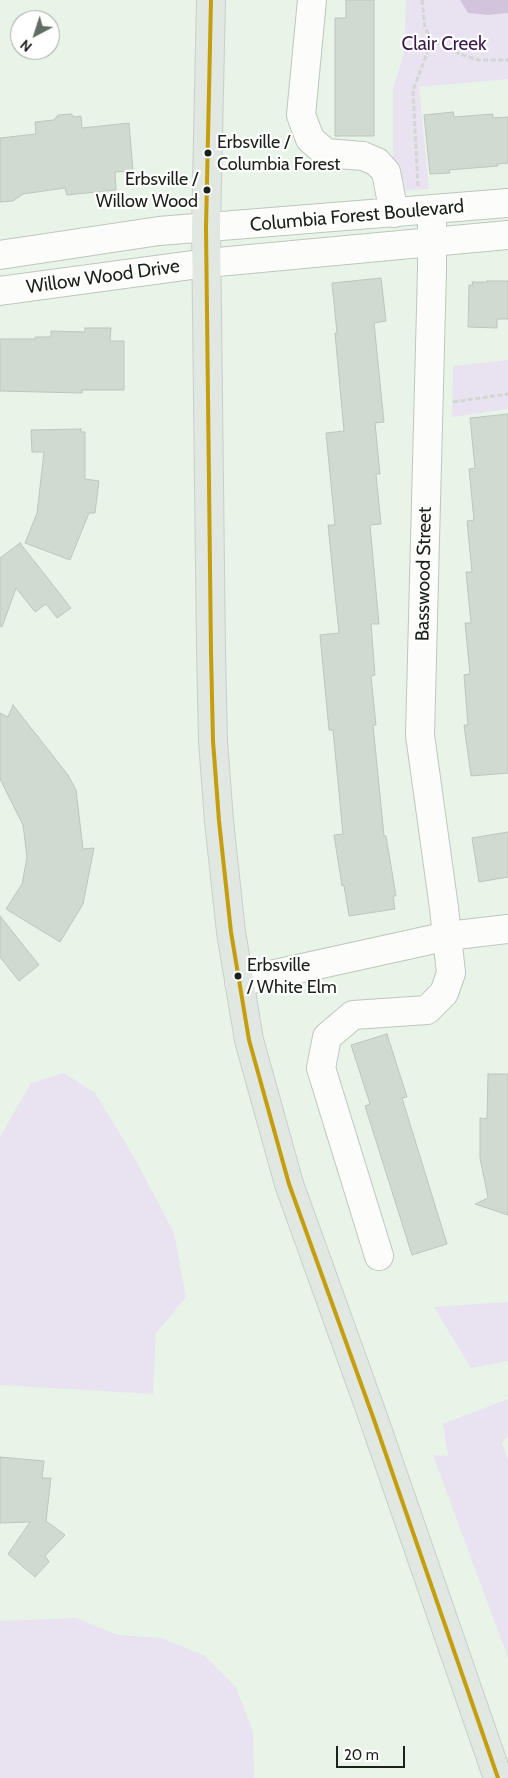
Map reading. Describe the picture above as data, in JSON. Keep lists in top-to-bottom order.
{
  "streets": {
    "street": ["Columbia Forest Boulevard", "Willow Wood Drive", "Basswood Street"]
  },
  "crossings": [
    ["Columbia Forest Boulevard", "Willow Wood Drive"],
    ["Columbia Forest Boulevard", "Basswood Street"]
  ],
  "parks": ["Clair Creek"],
  "places": ["Erbsville / Columbia Forest", "Erbsville / Willow Wood", "Erbsville / White Elm"],
  "scale_bar": "20 m",
  "north": "bottom left"
}
